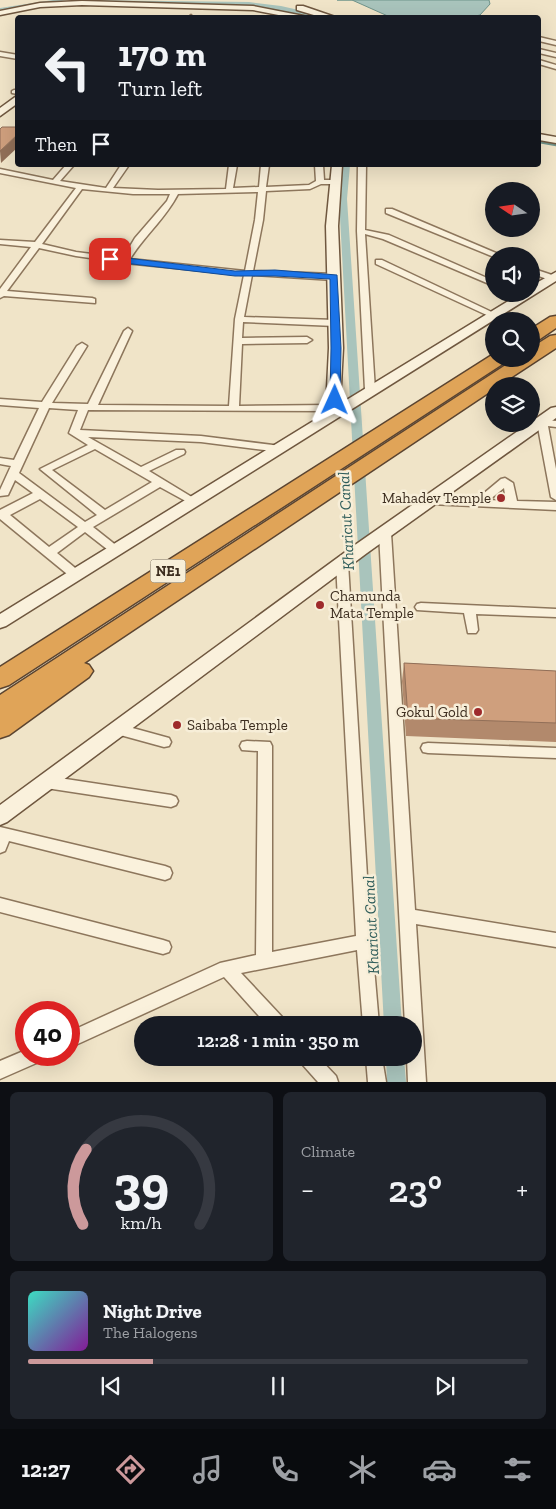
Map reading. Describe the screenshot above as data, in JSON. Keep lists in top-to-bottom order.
{
  "streets": {
    "highway": ["NE1"]
  },
  "water": ["Kharicut Canal"],
  "places": [
    "Mahadev Temple",
    "Chamunda Mata Temple",
    "Gokul Gold",
    "Saibaba Temple"
  ],
  "north": "left",
  "page": {
    "turn": ["170 m", "Turn left"],
    "then": "Then",
    "limit": "40",
    "trip": "12:28 · 1 min · 350 m",
    "tile": "Climate",
    "heat": ["−", "23°", "+"],
    "song": ["Night Drive", "The Halogens"],
    "tabs": "12:27",
    "gauge": ["39", "km/h"]
  }
}
